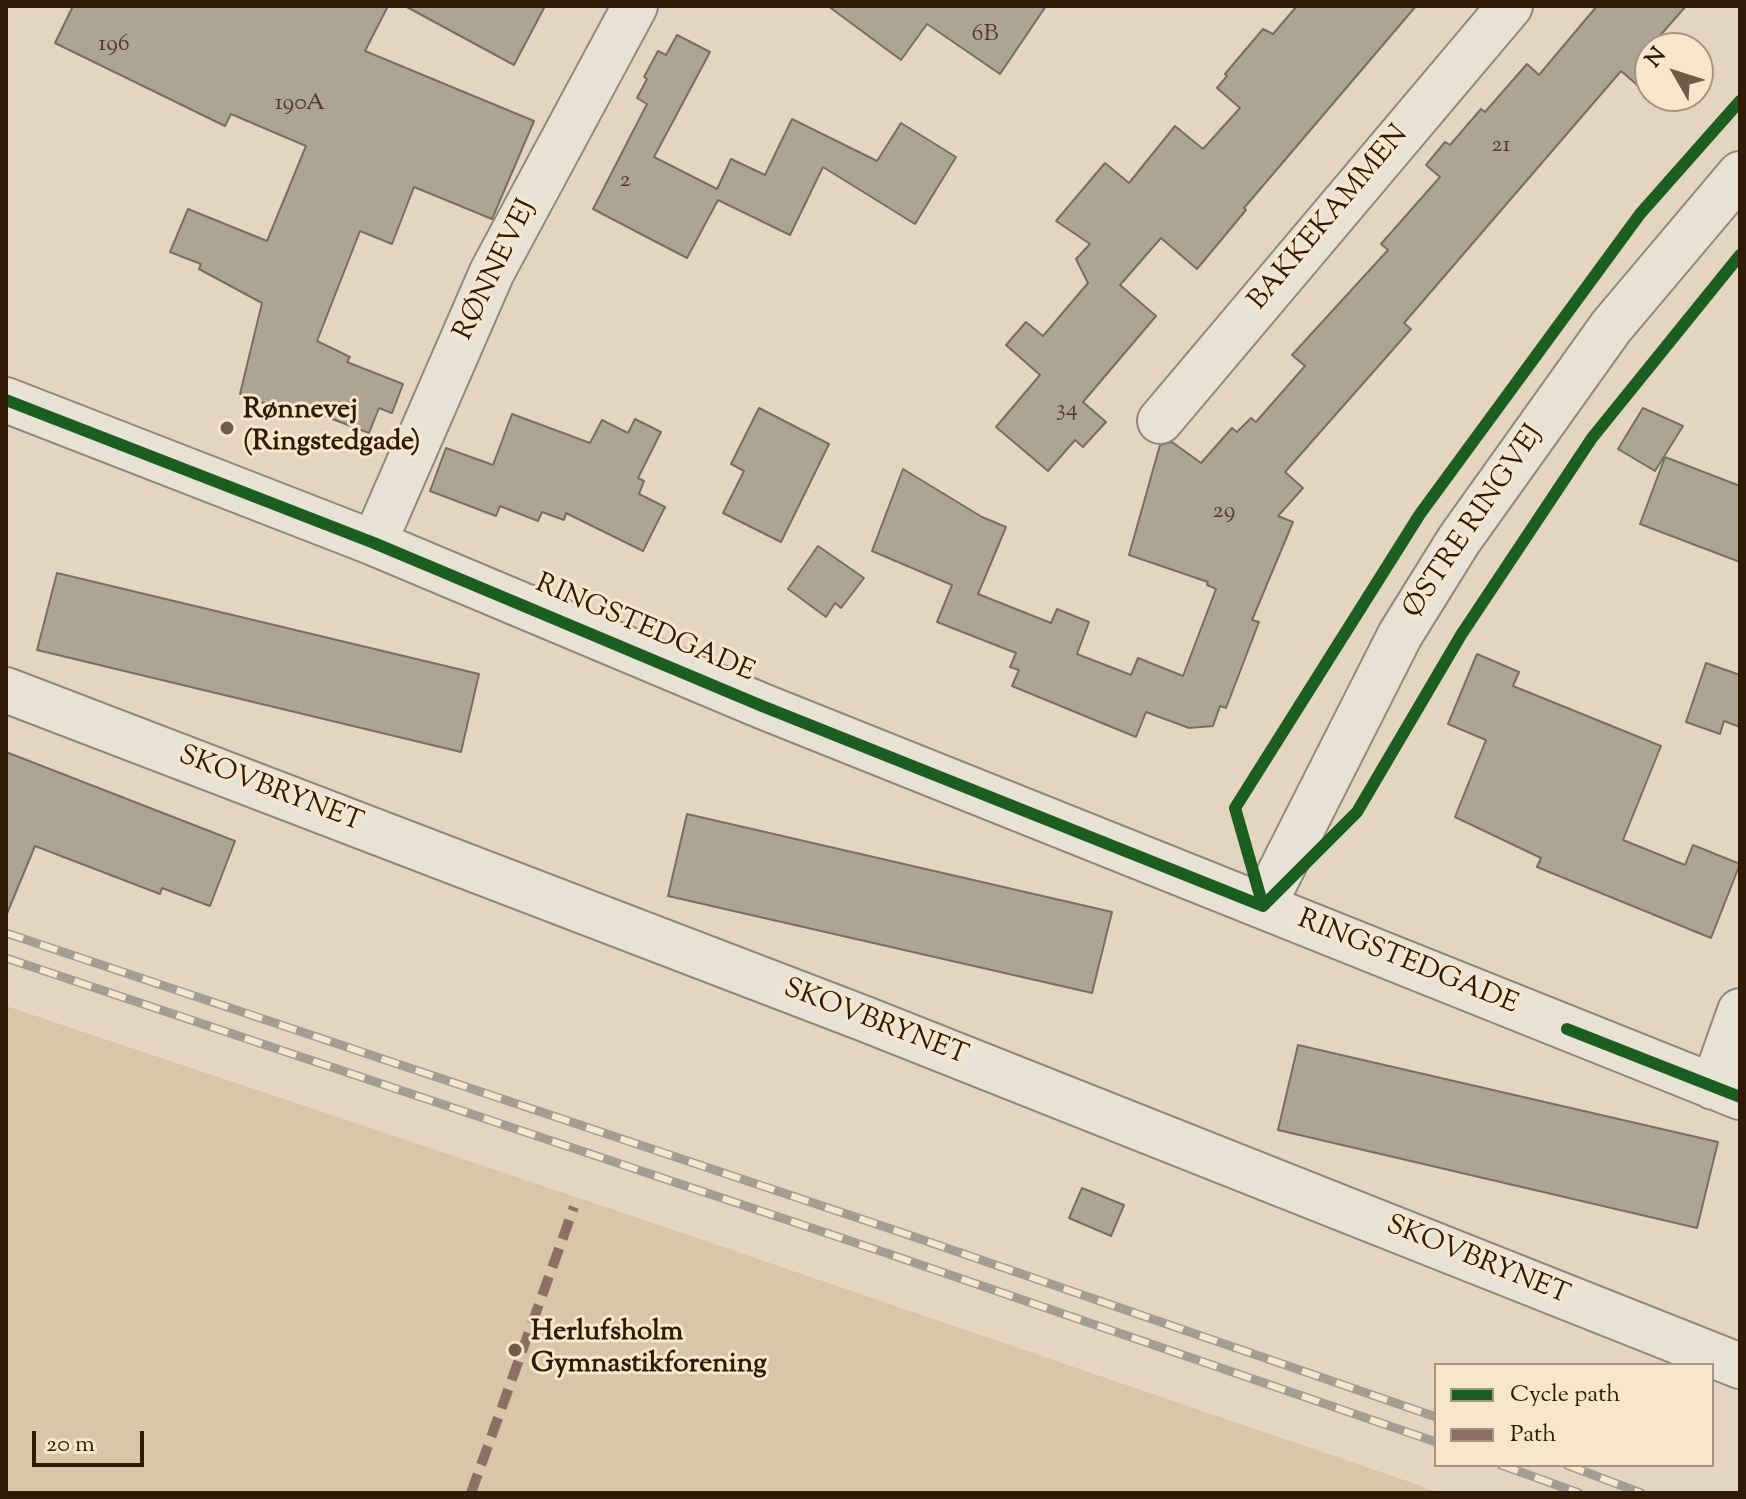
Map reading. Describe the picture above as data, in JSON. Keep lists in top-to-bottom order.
{
  "streets": {
    "street": [
      "BAKKEKAMMEN",
      "RØNNEVEJ",
      "ØSTRE RINGVEJ",
      "RINGSTEDGADE",
      "SKOVBRYNET"
    ]
  },
  "crossings": [
    ["RØNNEVEJ", "RINGSTEDGADE"],
    ["ØSTRE RINGVEJ", "RINGSTEDGADE"]
  ],
  "places": ["Rønnevej (Ringstedgade)", "Herlufsholm Gymnastikforening"],
  "house_numbers": [
    "6B",
    "196",
    "190A",
    "21",
    "2",
    "34",
    "29"
  ],
  "legend": ["Cycle path", "Path"],
  "scale_bar": "20 m",
  "north": "top left"
}
